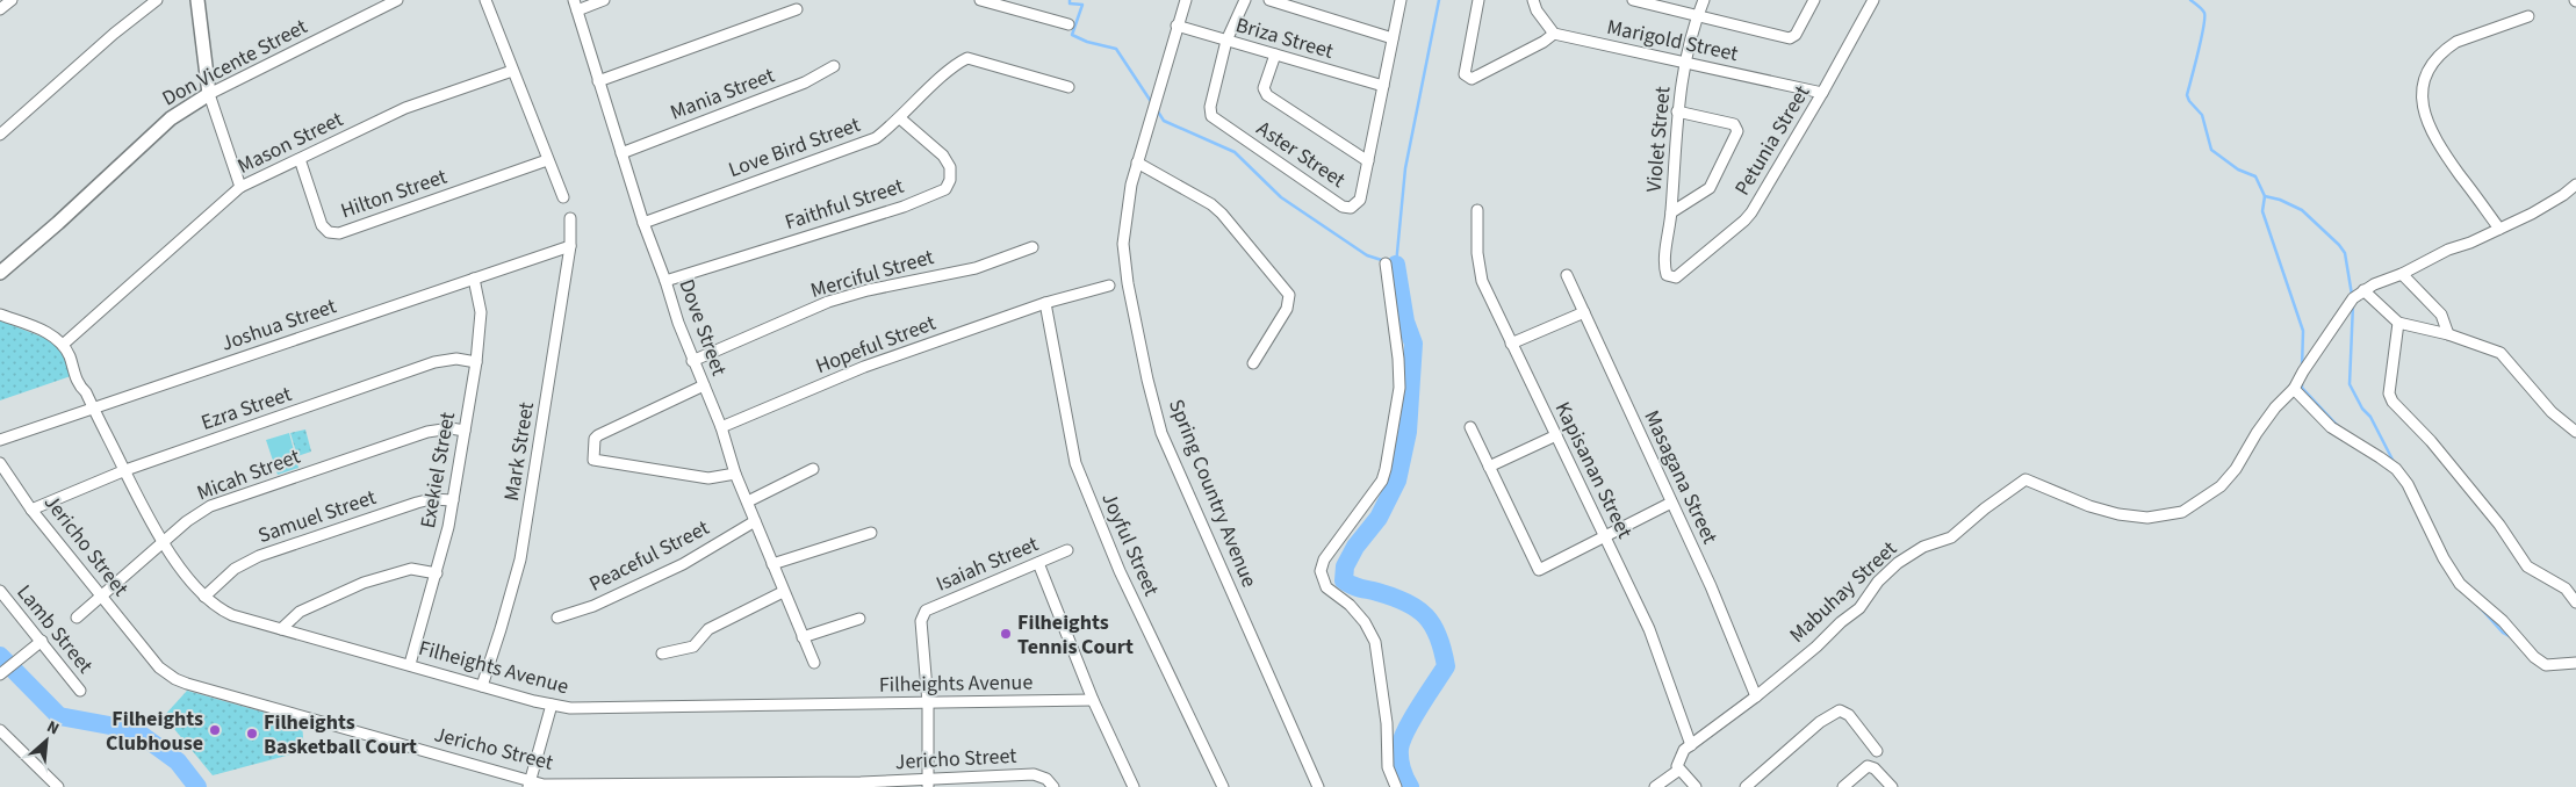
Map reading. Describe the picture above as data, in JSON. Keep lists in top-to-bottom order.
{
  "streets": {
    "street": [
      "Briza Street",
      "Marigold Street",
      "Don Vicente Street",
      "Mania Street",
      "Violet Street",
      "Petunia Street",
      "Mason Street",
      "Love Bird Street",
      "Aster Street",
      "Hilton Street",
      "Faithful Street",
      "Merciful Street",
      "Joshua Street",
      "Dove Street",
      "Hopeful Street",
      "Ezra Street",
      "Mark Street",
      "Exekiel Street",
      "Kapisanan Street",
      "Micah Street",
      "Masagana Street",
      "Spring Country Avenue",
      "Samuel Street",
      "Joyful Street",
      "Jericho Street",
      "Peaceful Street",
      "Isaiah Street",
      "Mabuhay Street",
      "Lamb Street",
      "Filheights Avenue"
    ]
  },
  "crossings": [
    ["Briza Street", "Aster Street"],
    ["Briza Street", "Spring Country Avenue"],
    ["Marigold Street", "Violet Street"],
    ["Marigold Street", "Petunia Street"],
    ["Mania Street", "Dove Street"],
    ["Violet Street", "Petunia Street"],
    ["Mason Street", "Hilton Street"],
    ["Mason Street", "Filheights Avenue"],
    ["Love Bird Street", "Faithful Street"],
    ["Love Bird Street", "Dove Street"],
    ["Faithful Street", "Dove Street"],
    ["Merciful Street", "Dove Street"],
    ["Joshua Street", "Mark Street"],
    ["Joshua Street", "Exekiel Street"],
    ["Joshua Street", "Filheights Avenue"],
    ["Dove Street", "Hopeful Street"],
    ["Dove Street", "Peaceful Street"],
    ["Hopeful Street", "Joyful Street"],
    ["Ezra Street", "Exekiel Street"],
    ["Ezra Street", "Jericho Street"],
    ["Ezra Street", "Filheights Avenue"],
    ["Mark Street", "Filheights Avenue"],
    ["Exekiel Street", "Micah Street"],
    ["Exekiel Street", "Samuel Street"],
    ["Exekiel Street", "Filheights Avenue"],
    ["Kapisanan Street", "Mabuhay Street"],
    ["Micah Street", "Jericho Street"],
    ["Micah Street", "Filheights Avenue"],
    ["Masagana Street", "Mabuhay Street"],
    ["Samuel Street", "Filheights Avenue"],
    ["Jericho Street", "Isaiah Street"],
    ["Isaiah Street", "Filheights Avenue"]
  ],
  "places": ["Filheights Tennis Court", "Filheights Clubhouse", "Filheights Basketball Court"],
  "north": "top right"
}
